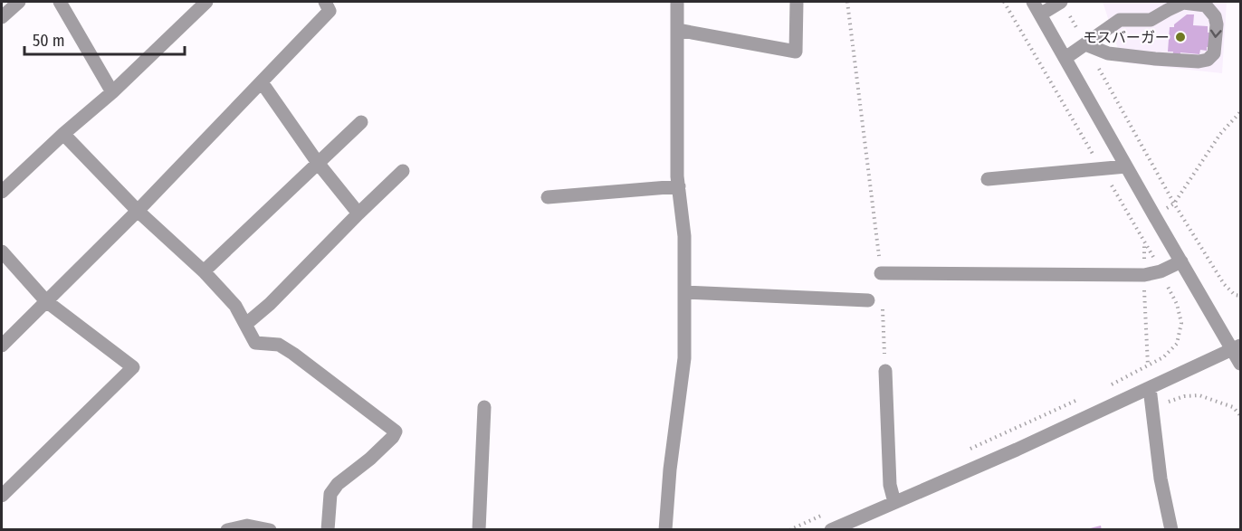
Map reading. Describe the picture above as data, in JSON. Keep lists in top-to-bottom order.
{
  "places": ["モスバーガー"],
  "scale_bar": "50 m"
}
